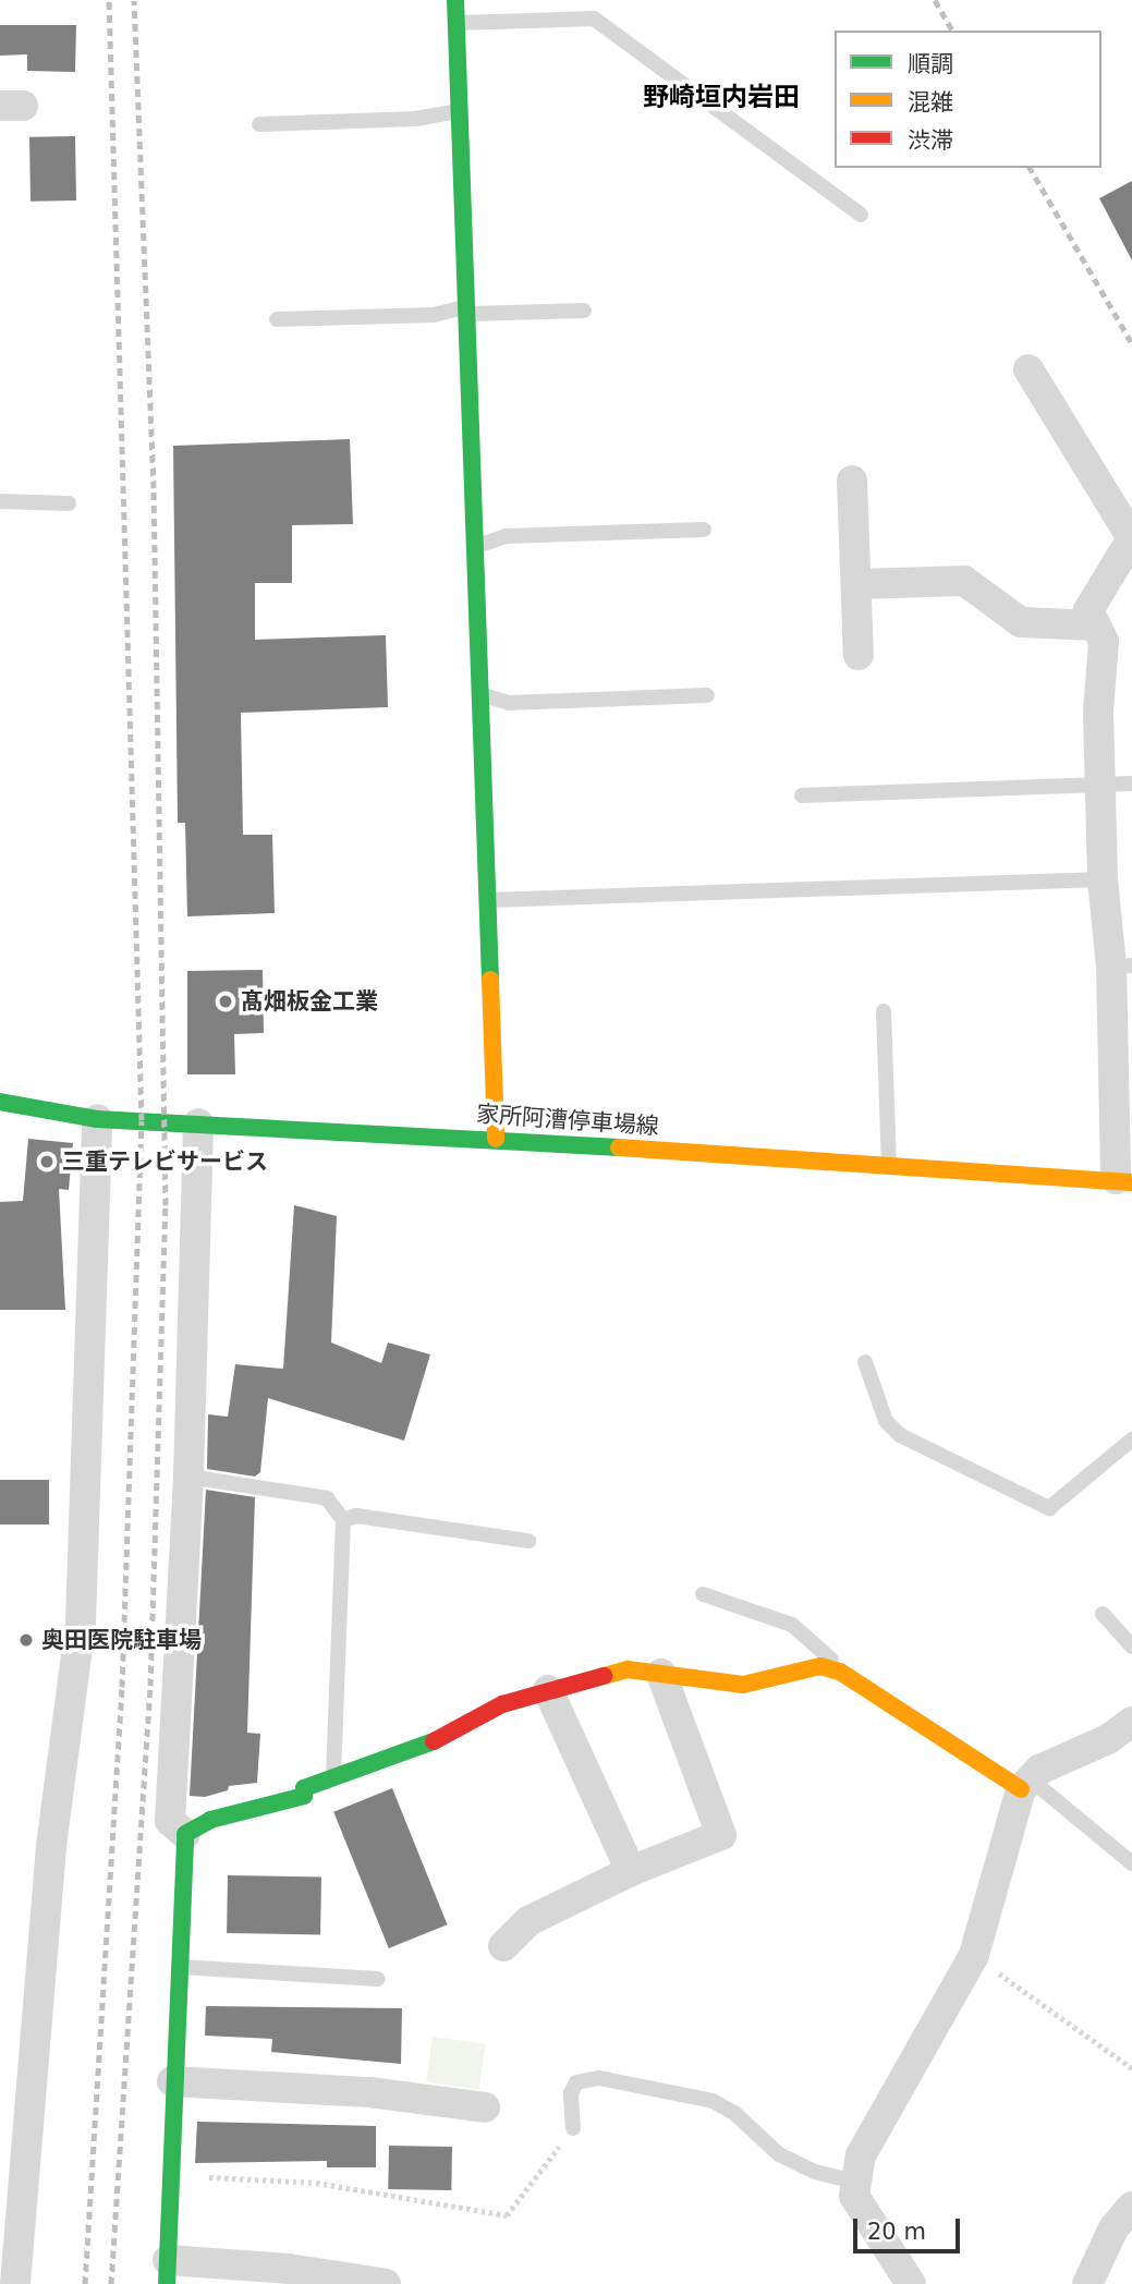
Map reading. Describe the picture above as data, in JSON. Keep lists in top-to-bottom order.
{
  "streets": {
    "street": ["家所阿漕停車場線"]
  },
  "districts": ["野崎垣内岩田"],
  "places": ["髙畑板金工業", "三重テレビサービス", "奥田医院駐車場"],
  "legend": ["順調", "混雑", "渋滞"],
  "scale_bar": "20 m"
}
